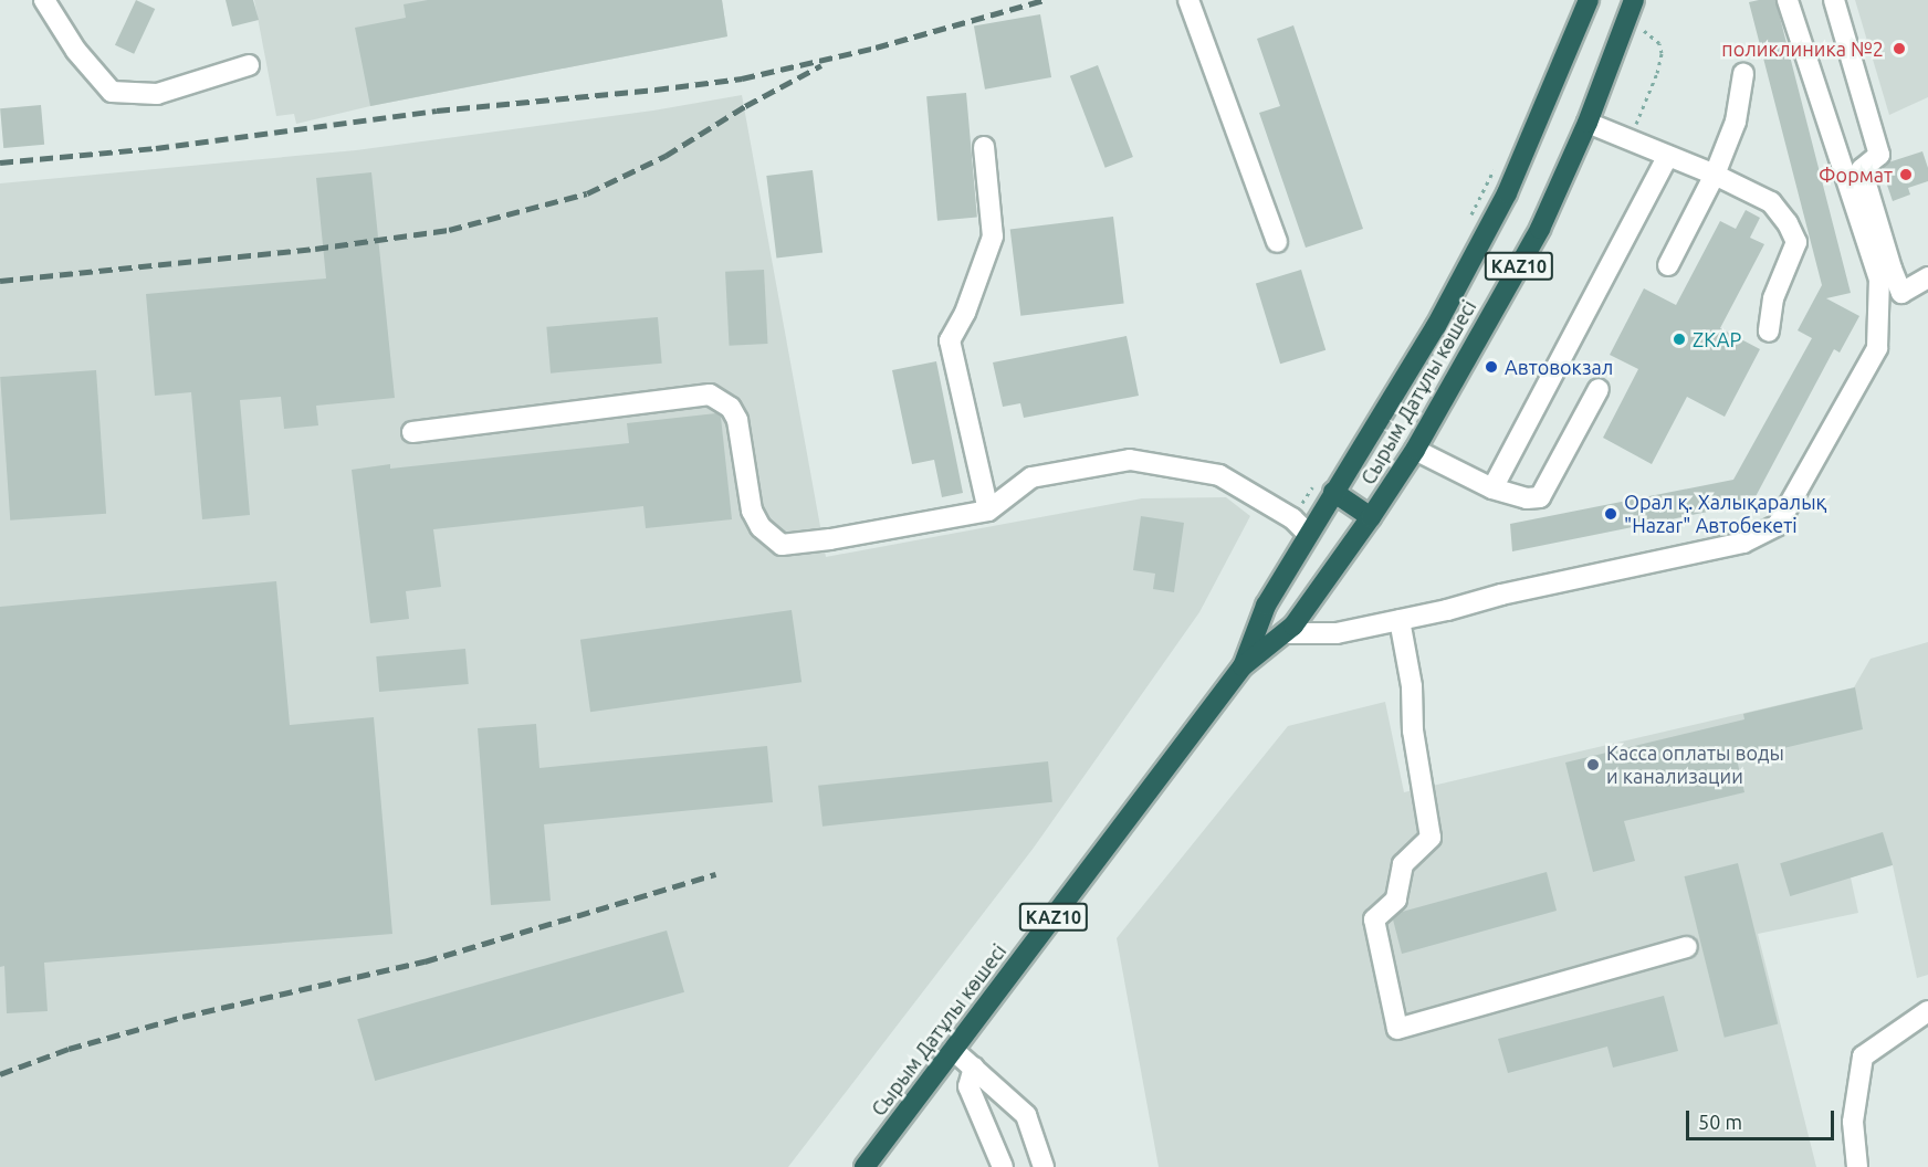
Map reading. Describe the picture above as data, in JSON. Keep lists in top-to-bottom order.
{
  "streets": {
    "highway": ["KAZ10", "Сырым Датұлы көшесі"]
  },
  "places": [
    "поликлиника №2",
    "Формат",
    "ZKAP",
    "Автовокзал",
    "Орал қ. Халықаралық \"Hazar\" Автобекеті",
    "Касса оплаты воды и канализации"
  ],
  "scale_bar": "50 m"
}
